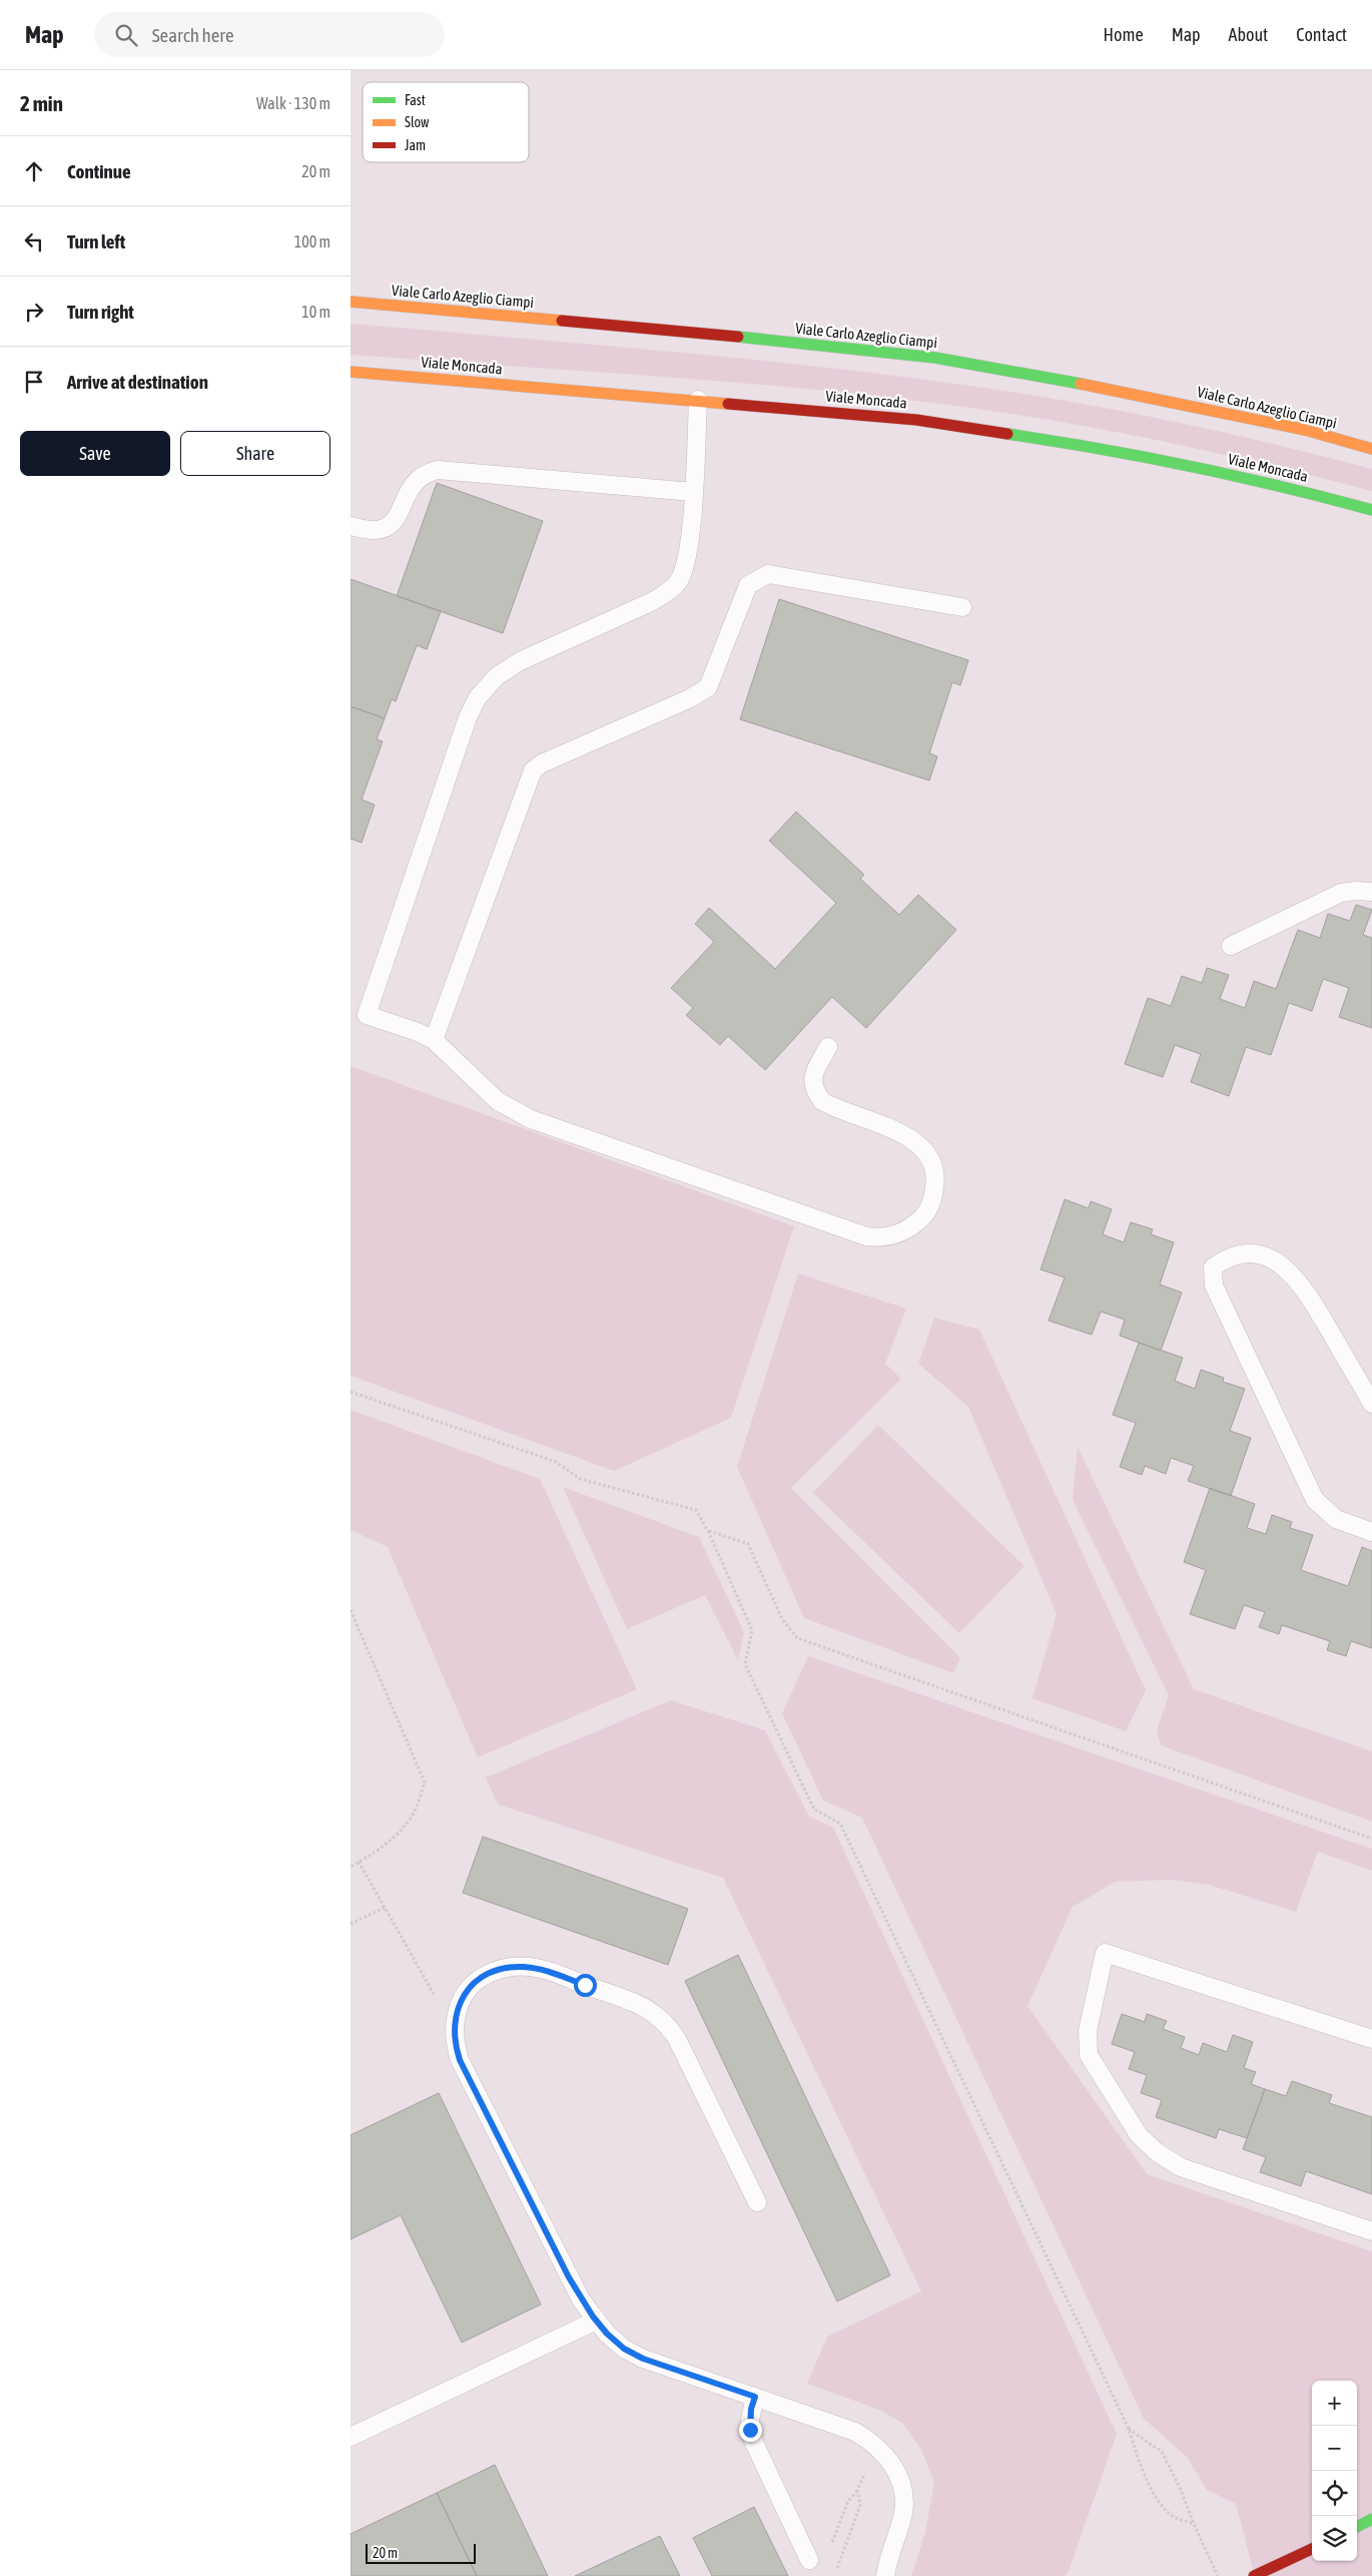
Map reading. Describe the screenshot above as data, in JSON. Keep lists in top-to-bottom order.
{
  "streets": {
    "main road": ["Viale Carlo Azeglio Ciampi", "Viale Moncada"]
  },
  "legend": ["Fast", "Slow", "Jam"],
  "scale_bar": "20 m",
  "page": {
    "header": "Map",
    "search": "Search here",
    "nav": [
      "Home",
      "Map",
      "About",
      "Contact"
    ],
    "heading": ["2 min", "Walk · 130 m"],
    "list": [
      ["Continue", "20 m"],
      ["Turn left", "100 m"],
      ["Turn right", "10 m"],
      "Arrive at destination"
    ],
    "buttons": ["Save", "Share"],
    "map_buttons": ["+", "−"],
    "scale": "20 m"
  }
}
